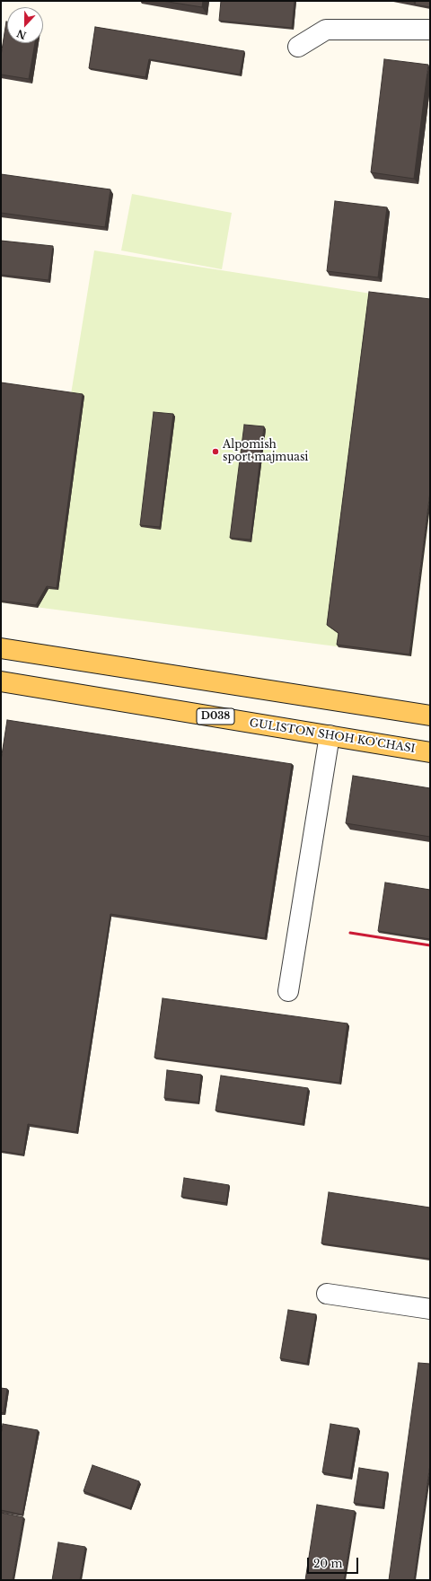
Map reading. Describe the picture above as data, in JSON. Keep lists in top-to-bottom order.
{
  "streets": {
    "main road": ["D038", "GULISTON SHOH KO'CHASI"]
  },
  "places": ["Alpomish sport majmuasi"],
  "scale_bar": "20 m",
  "north": "bottom"
}
